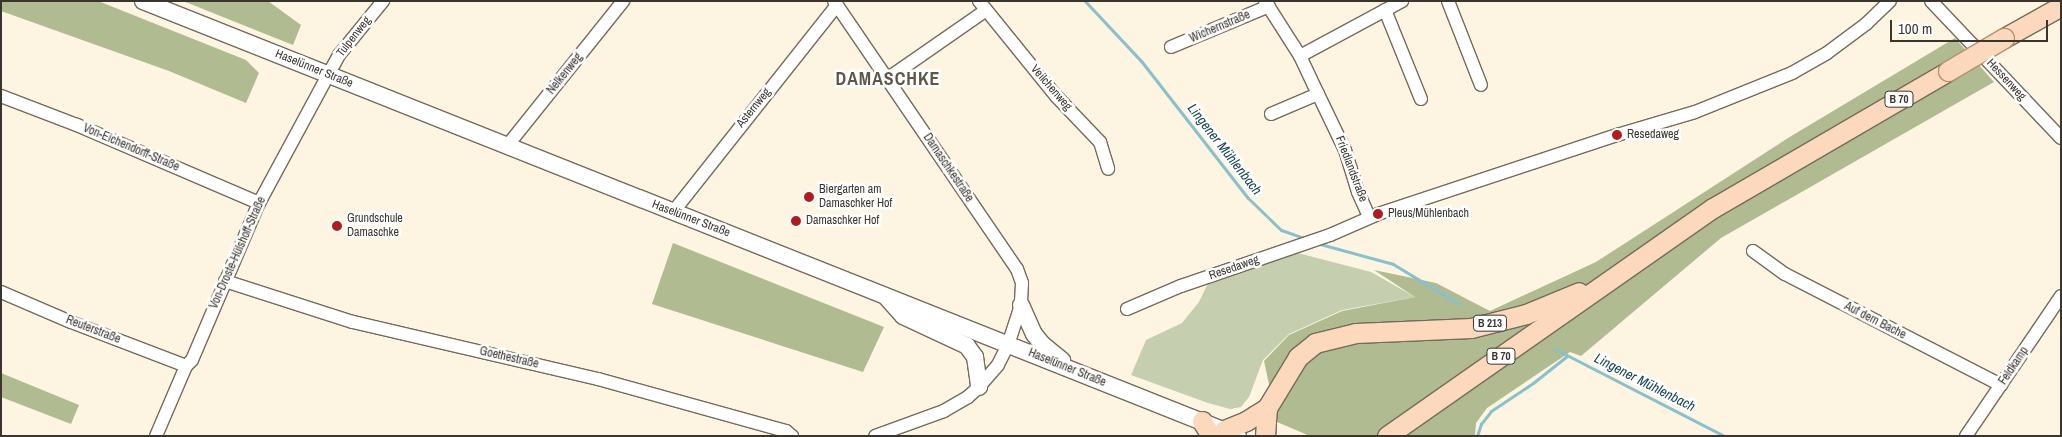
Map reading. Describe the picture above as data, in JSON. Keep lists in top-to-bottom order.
{
  "streets": {
    "main road": ["B 70", "B 213"],
    "street": [
      "Wichernstraße",
      "Tulpenweg",
      "Haselünner Straße",
      "Nelkenweg",
      "Hessenweg",
      "Veilchenweg",
      "Asternweg",
      "Von-Eichendorff-Straße",
      "Damaschkestraße",
      "Friedlandstraße",
      "Von-Droste-Hülshoff-Straße",
      "Resedaweg",
      "Auf dem Bache",
      "Reuterstraße",
      "Goethestraße",
      "Feldkamp"
    ]
  },
  "crossings": [
    ["Wichernstraße", "Friedlandstraße"],
    ["Tulpenweg", "Haselünner Straße"],
    ["Tulpenweg", "Von-Droste-Hülshoff-Straße"],
    ["Haselünner Straße", "Nelkenweg"],
    ["Haselünner Straße", "Asternweg"],
    ["Haselünner Straße", "Damaschkestraße"],
    ["Haselünner Straße", "Von-Droste-Hülshoff-Straße"],
    ["Haselünner Straße", "B 213"],
    ["Veilchenweg", "Damaschkestraße"],
    ["B 70", "B 213"],
    ["Asternweg", "Damaschkestraße"],
    ["Von-Eichendorff-Straße", "Von-Droste-Hülshoff-Straße"],
    ["Friedlandstraße", "Resedaweg"],
    ["Von-Droste-Hülshoff-Straße", "Reuterstraße"],
    ["Von-Droste-Hülshoff-Straße", "Goethestraße"],
    ["Auf dem Bache", "Feldkamp"]
  ],
  "districts": ["DAMASCHKE"],
  "water": ["Lingener Mühlenbach"],
  "places": [
    "Resedaweg",
    "Biergarten am Damaschker Hof",
    "Pleus/Mühlenbach",
    "Damaschker Hof",
    "Grundschule Damaschke"
  ],
  "scale_bar": "100 m"
}
